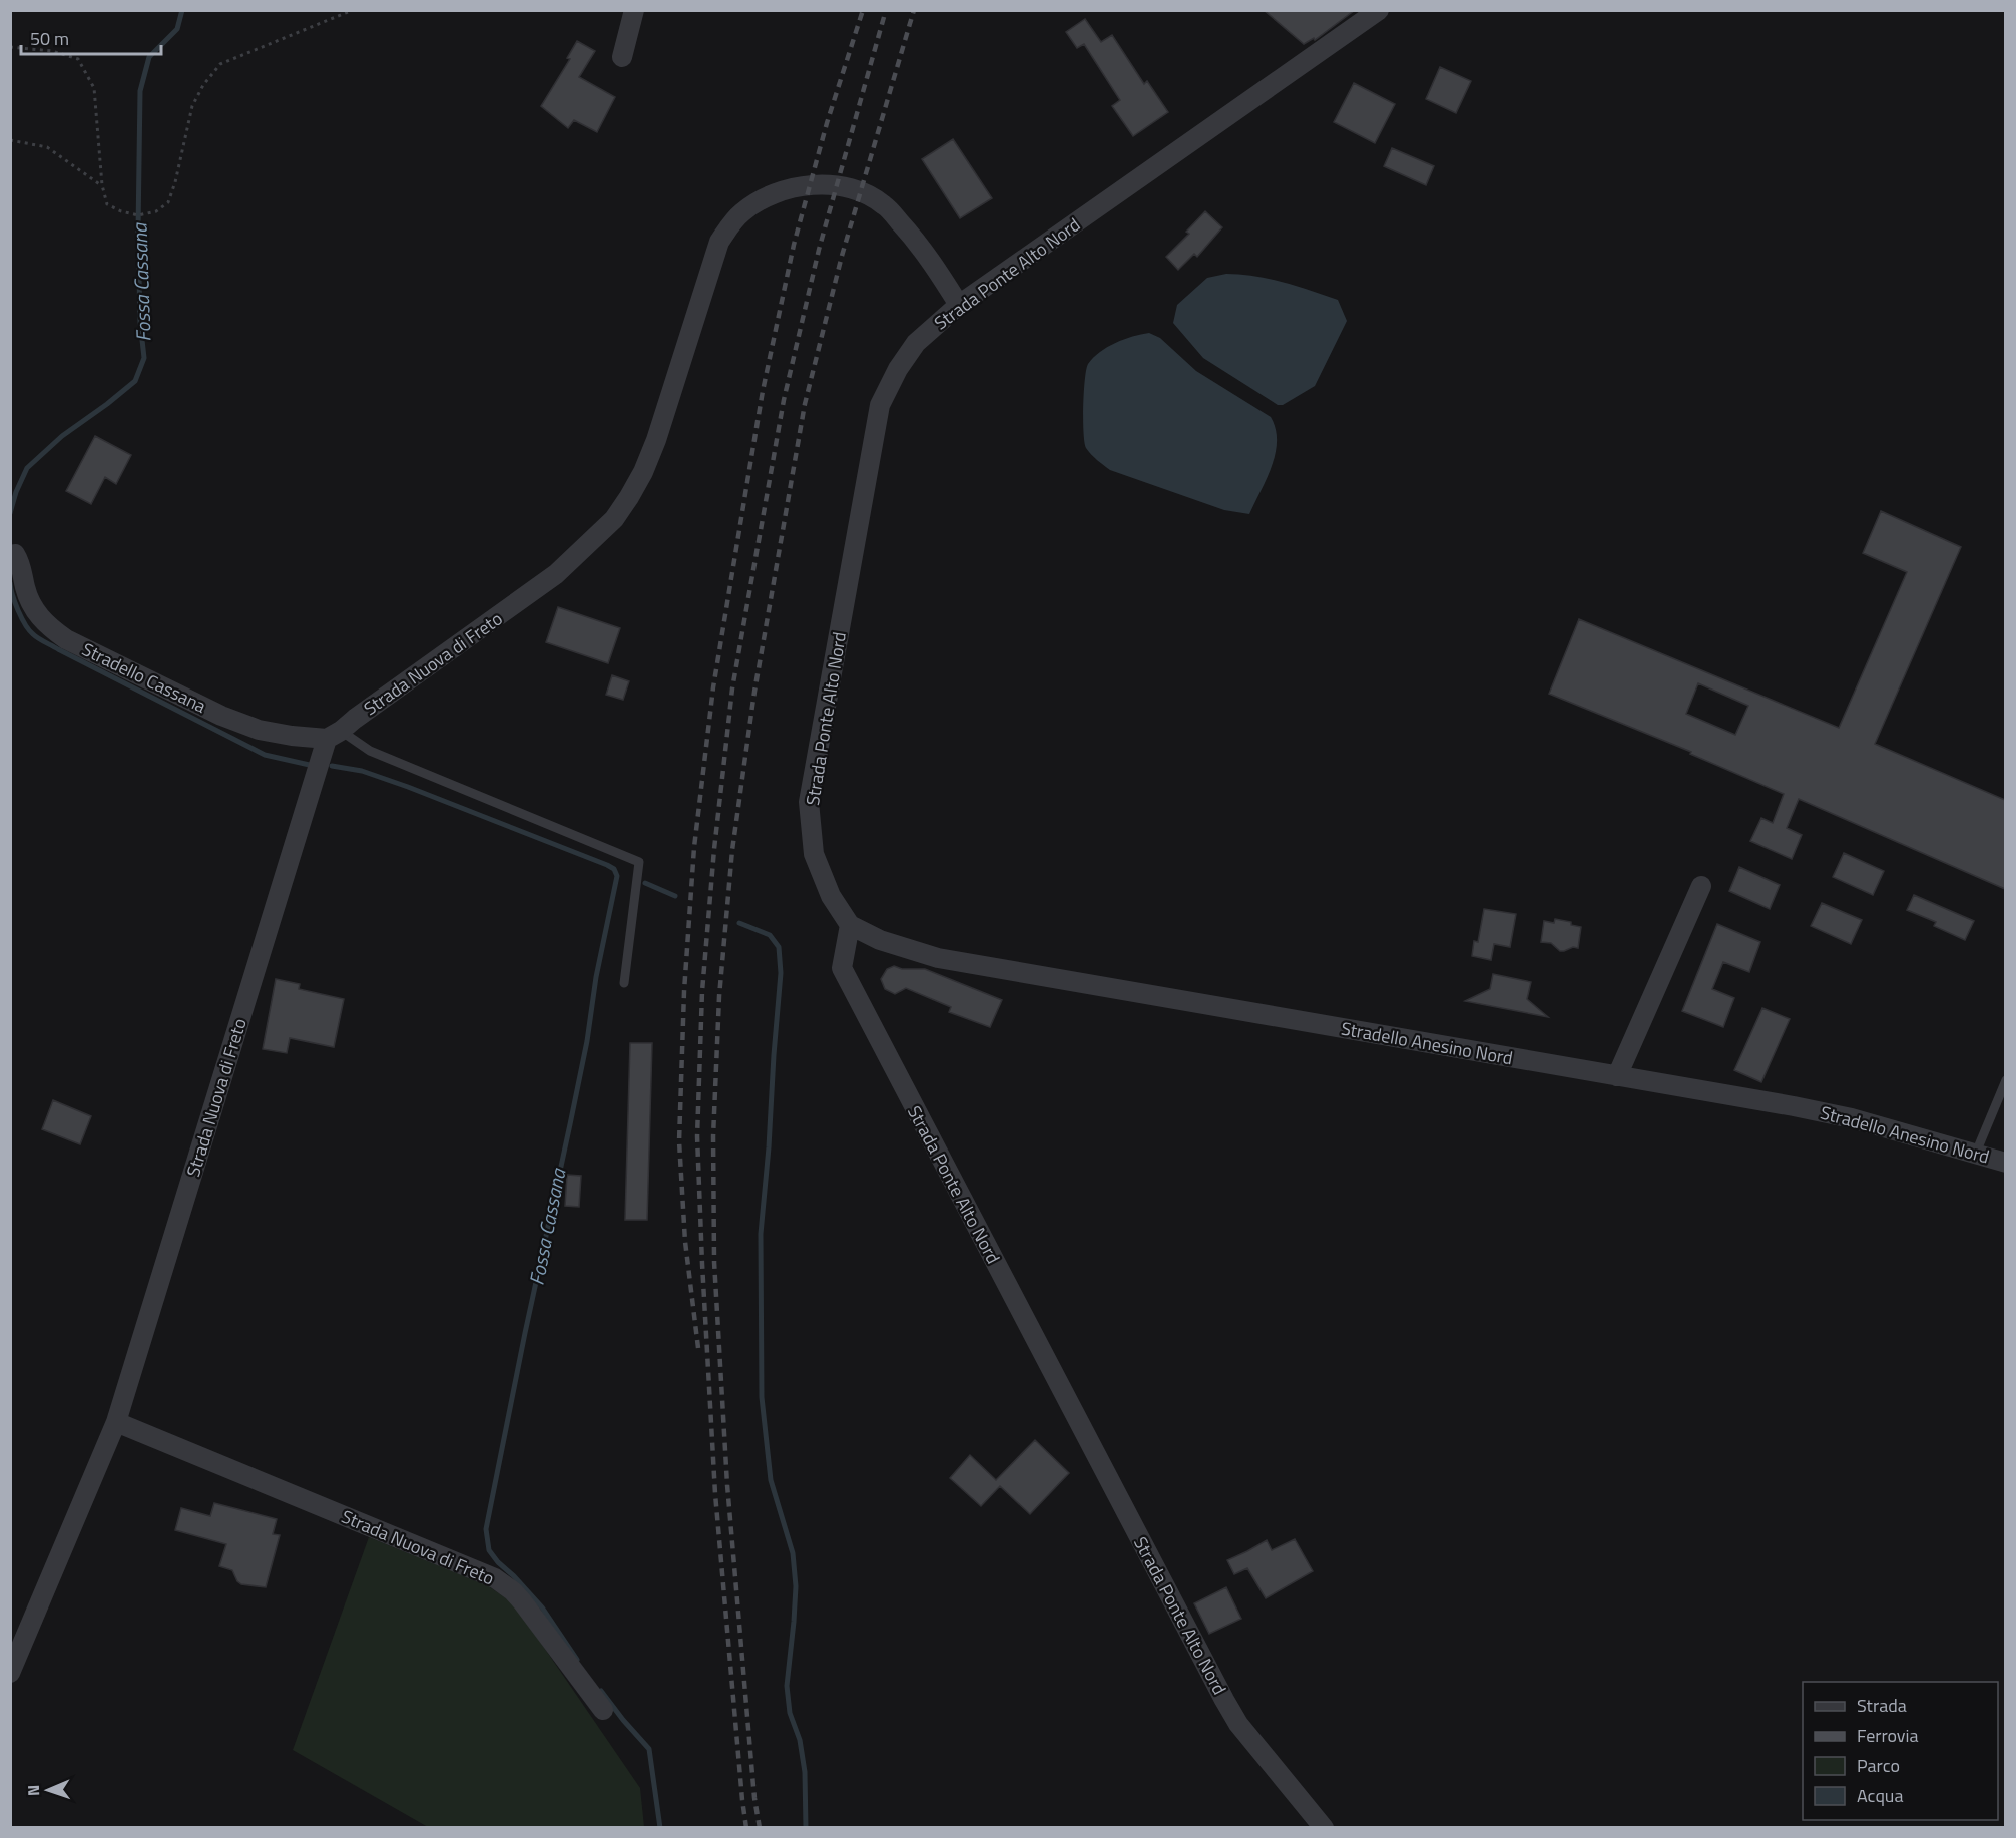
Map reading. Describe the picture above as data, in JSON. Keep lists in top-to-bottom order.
{
  "streets": {
    "street": [
      "Strada Ponte Alto Nord",
      "Strada Nuova di Freto",
      "Stradello Cassana",
      "Stradello Anesino Nord"
    ]
  },
  "crossings": [
    ["Strada Ponte Alto Nord", "Strada Nuova di Freto"],
    ["Strada Ponte Alto Nord", "Stradello Anesino Nord"],
    ["Strada Nuova di Freto", "Stradello Cassana"]
  ],
  "water": ["Fossa Cassana"],
  "legend": [
    "Strada",
    "Ferrovia",
    "Parco",
    "Acqua"
  ],
  "scale_bar": "50 m",
  "north": "left"
}
